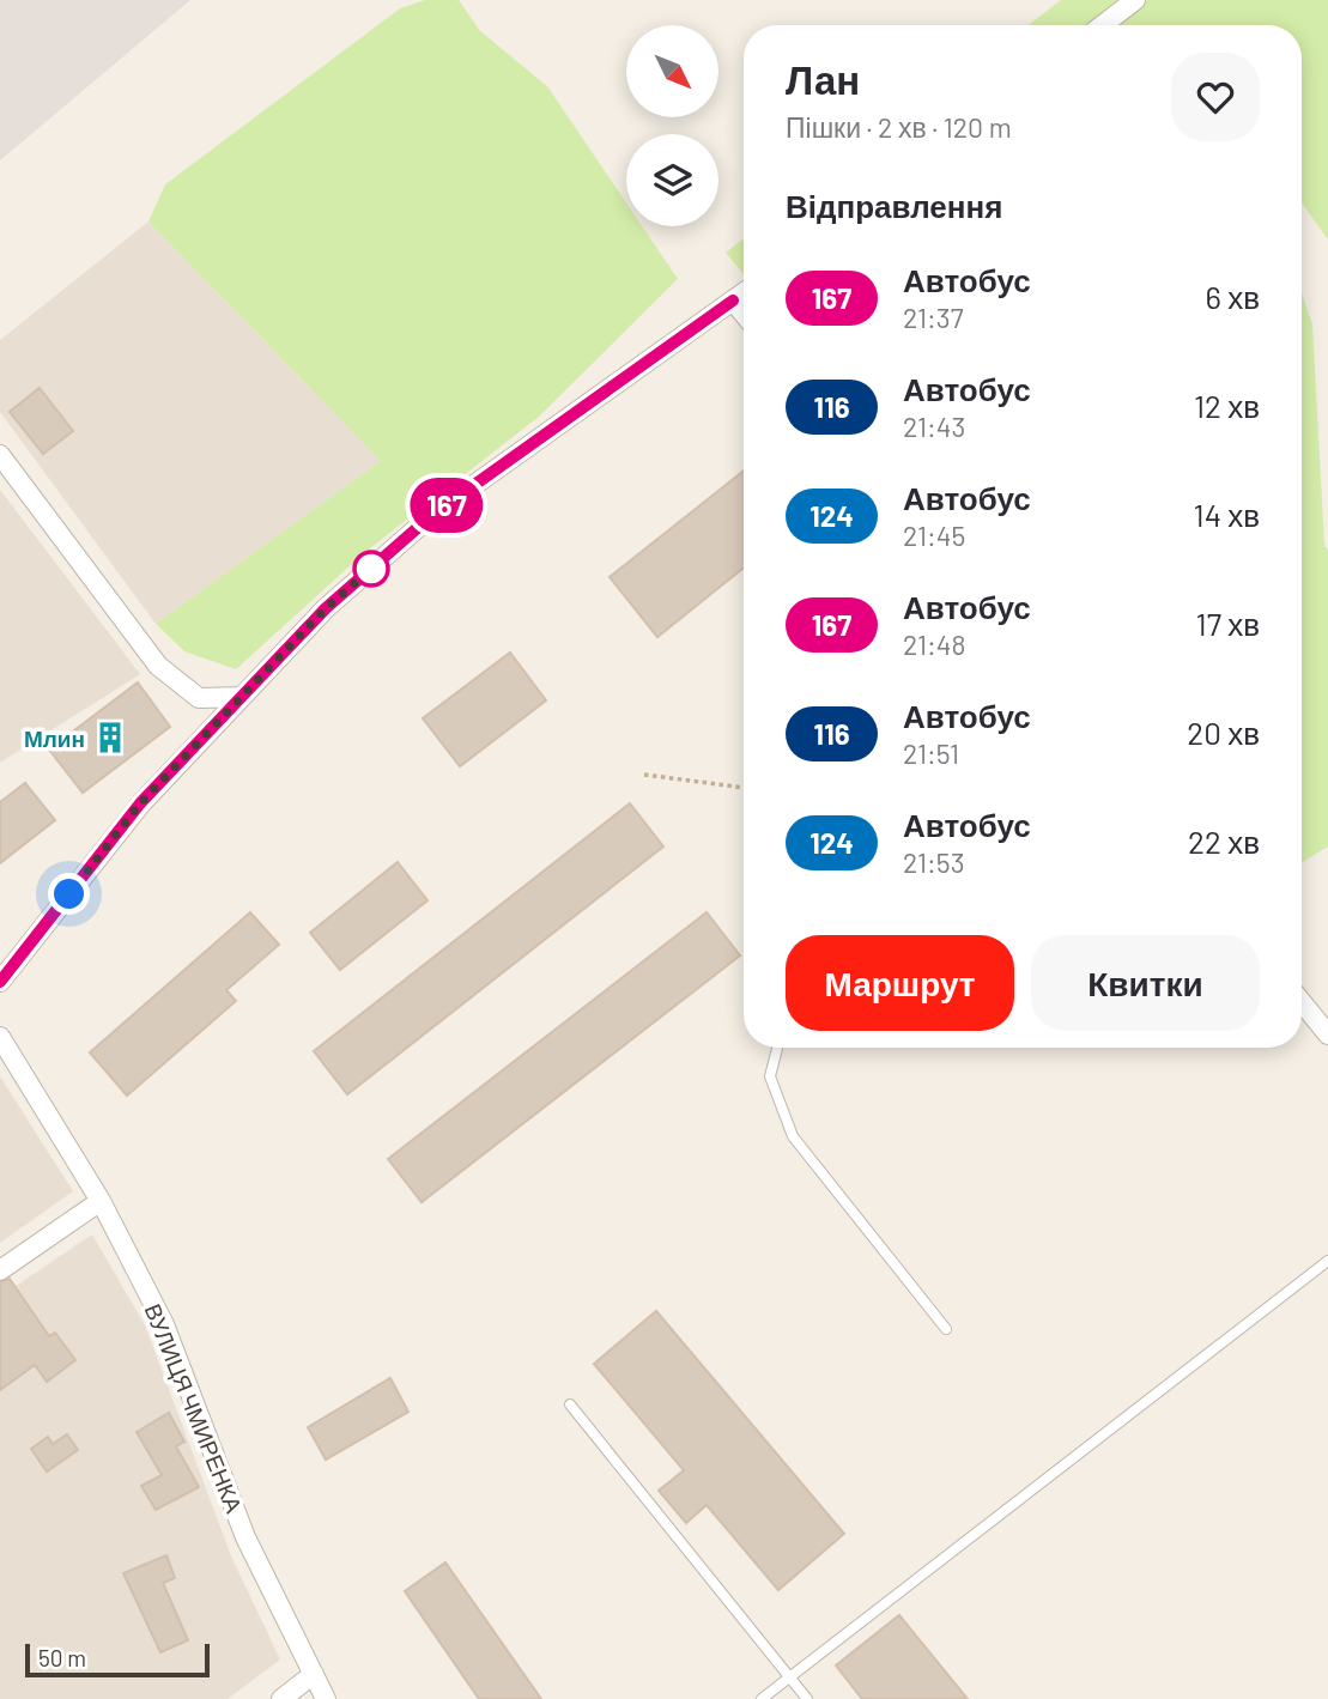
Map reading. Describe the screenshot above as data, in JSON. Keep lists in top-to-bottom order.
{
  "streets": {
    "street": ["ВУЛИЦЯ ЧМИРЕНКА"]
  },
  "places": {
    "building": ["Млин"]
  },
  "lines": ["bus line 167"],
  "scale_bar": "50 m",
  "north": "bottom right",
  "page": {
    "on_map": "167",
    "heading": [
      ["Лан", "Пішки · 2 хв · 120 m"],
      "Відправлення"
    ],
    "list": [
      {
        "mark": "167",
        "name": "Автобус",
        "note": "21:37",
        "value": "6 хв"
      },
      {
        "mark": "116",
        "name": "Автобус",
        "note": "21:43",
        "value": "12 хв"
      },
      {
        "mark": "124",
        "name": "Автобус",
        "note": "21:45",
        "value": "14 хв"
      },
      {
        "mark": "167",
        "name": "Автобус",
        "note": "21:48",
        "value": "17 хв"
      },
      {
        "mark": "116",
        "name": "Автобус",
        "note": "21:51",
        "value": "20 хв"
      },
      {
        "mark": "124",
        "name": "Автобус",
        "note": "21:53",
        "value": "22 хв"
      }
    ],
    "buttons": ["Маршрут", "Квитки"],
    "scale": "50 m"
  }
}
